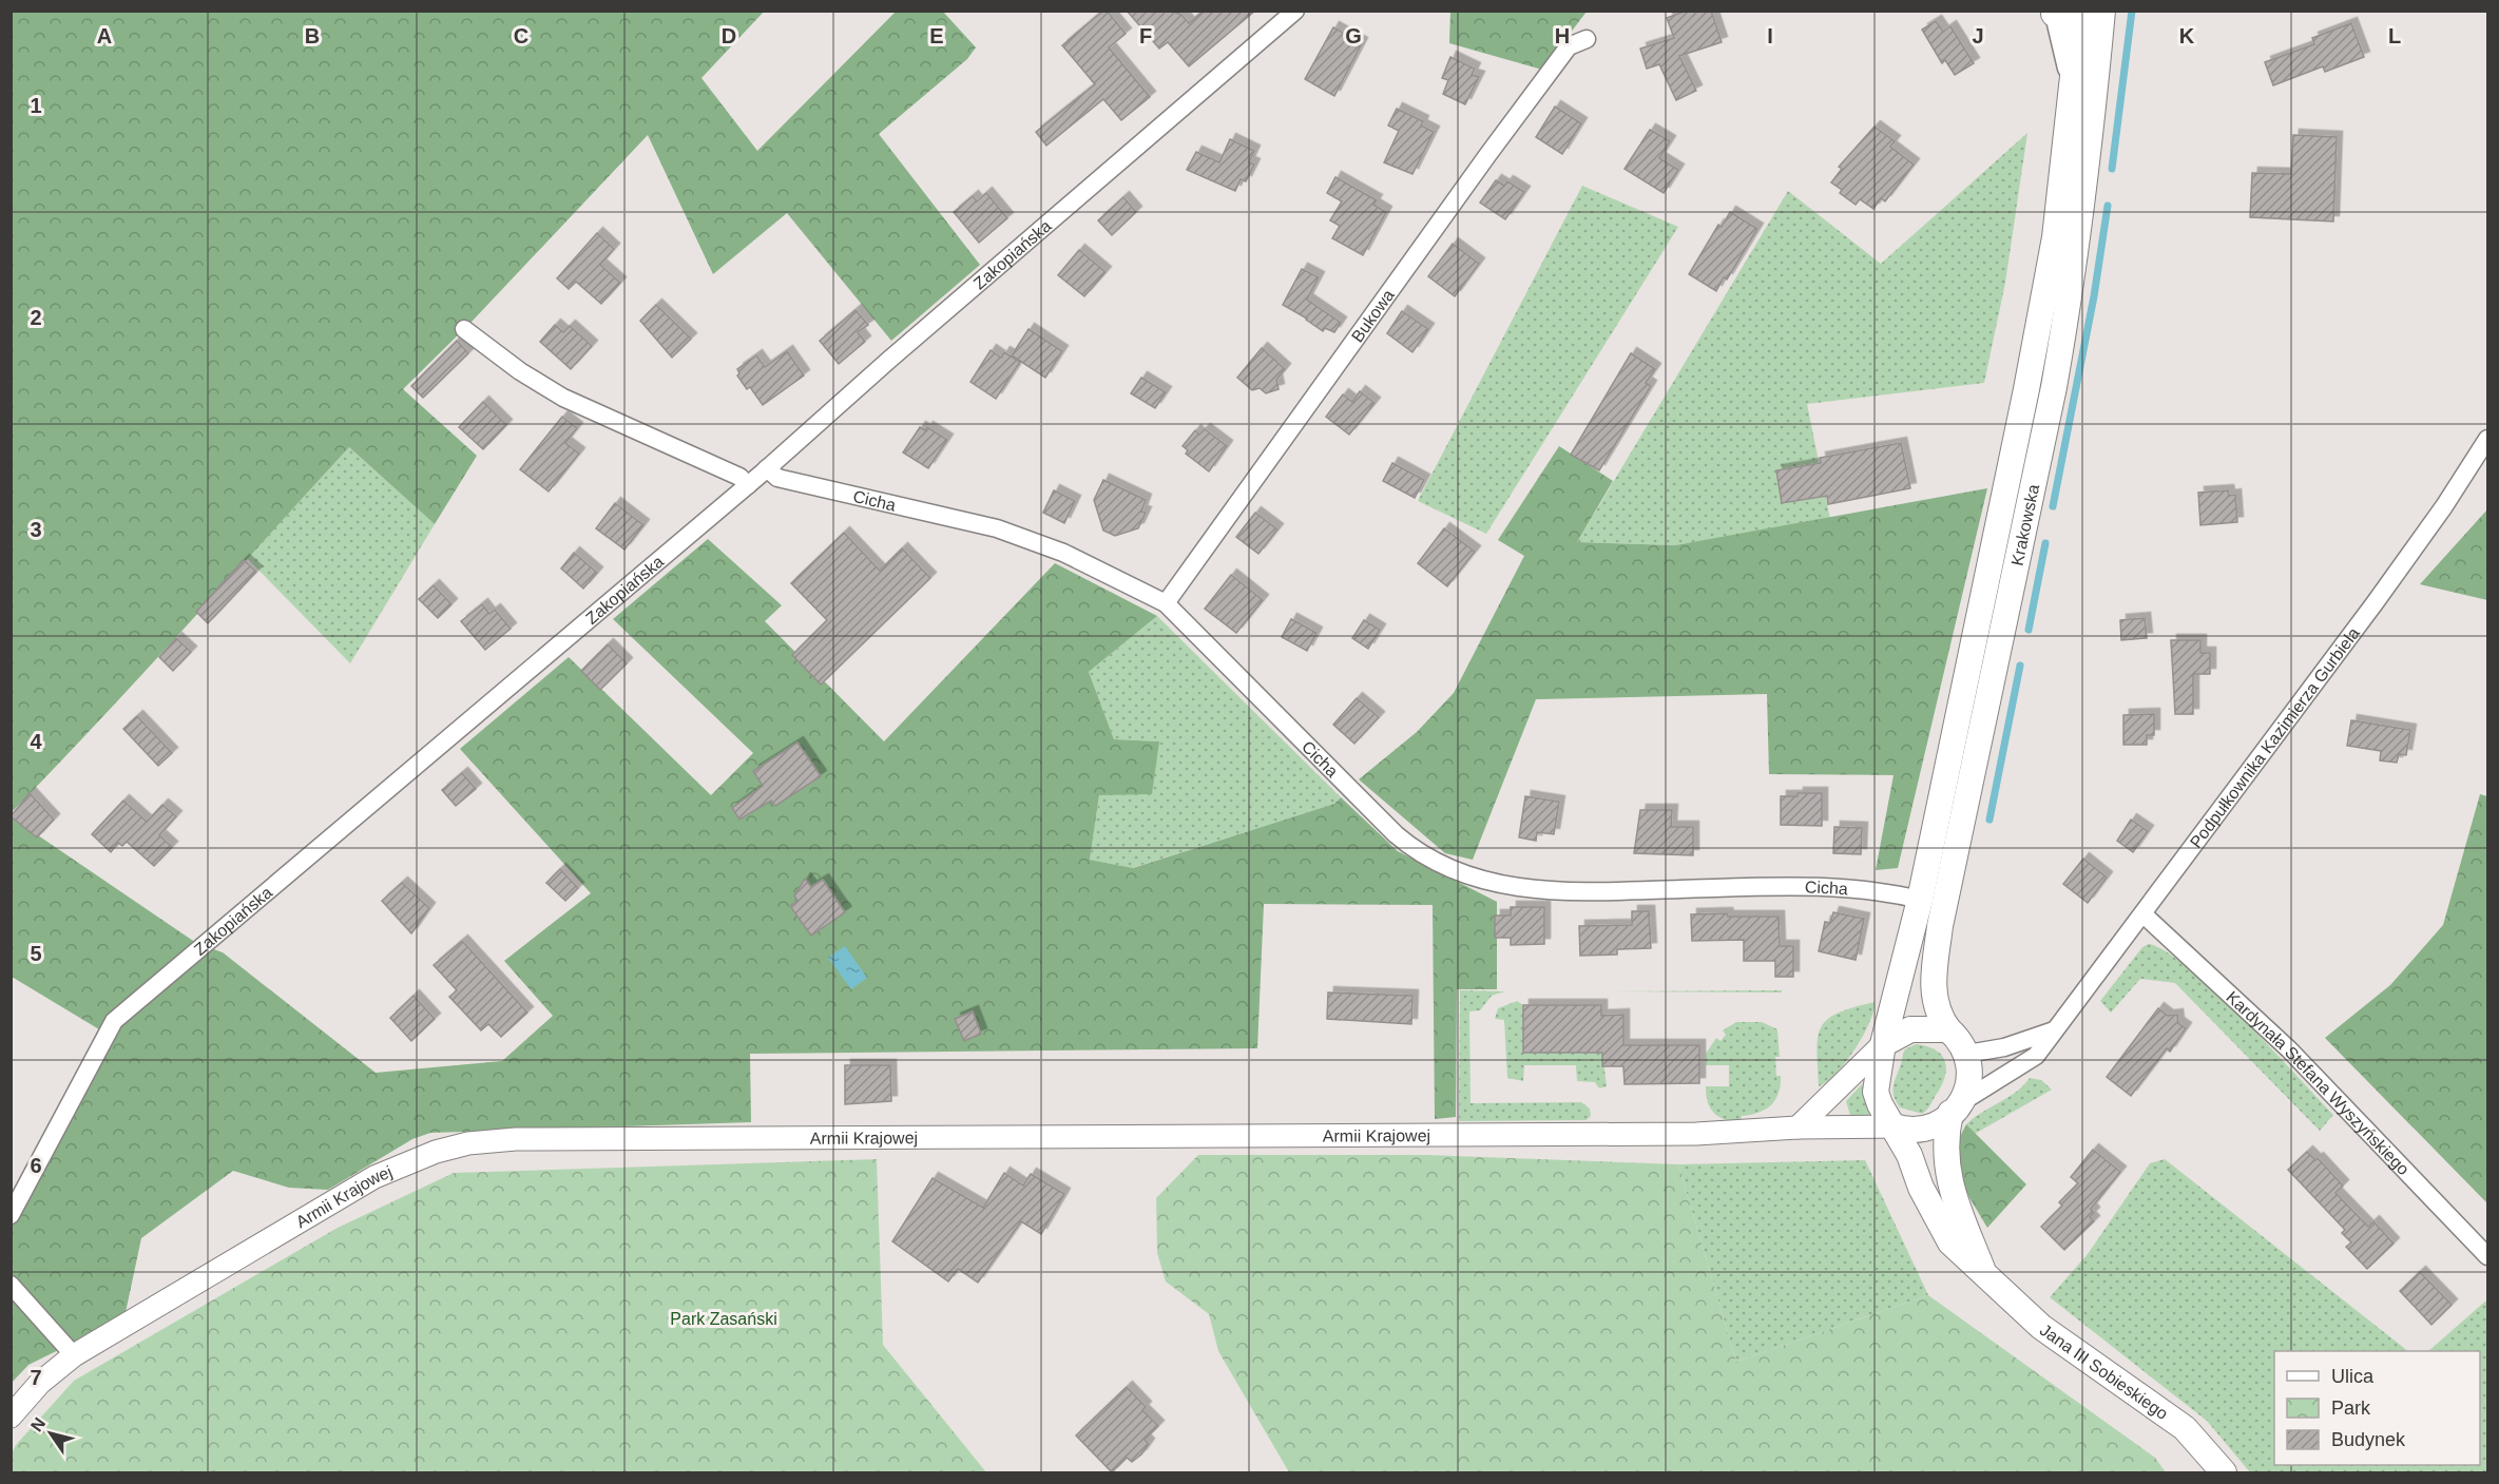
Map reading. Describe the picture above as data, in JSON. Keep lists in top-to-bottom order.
{
  "streets": {
    "main road": ["Krakowska", "Jana III Sobieskiego"],
    "street": [
      "Zakopiańska",
      "Bukowa",
      "Cicha",
      "Podpułkownika Kazimierza Gurbiela",
      "Kardynała Stefana Wyszyńskiego",
      "Armii Krajowej"
    ]
  },
  "crossings": [
    ["Zakopiańska", "Cicha"],
    ["Bukowa", "Cicha"],
    ["Cicha", "Krakowska"],
    ["Krakowska", "Podpułkownika Kazimierza Gurbiela"],
    ["Krakowska", "Armii Krajowej"],
    ["Krakowska", "Jana III Sobieskiego"],
    ["Podpułkownika Kazimierza Gurbiela", "Kardynała Stefana Wyszyńskiego"],
    ["Podpułkownika Kazimierza Gurbiela", "Armii Krajowej"],
    ["Podpułkownika Kazimierza Gurbiela", "Jana III Sobieskiego"],
    ["Armii Krajowej", "Jana III Sobieskiego"]
  ],
  "parks": ["Park Zasański"],
  "legend": ["Ulica", "Park", "Budynek"],
  "north": "top left",
  "grid": {
    "columns": [
      "A",
      "B",
      "C",
      "D",
      "E",
      "F",
      "G",
      "H",
      "I",
      "J",
      "K",
      "L"
    ],
    "rows": [
      "1",
      "2",
      "3",
      "4",
      "5",
      "6",
      "7"
    ]
  }
}
